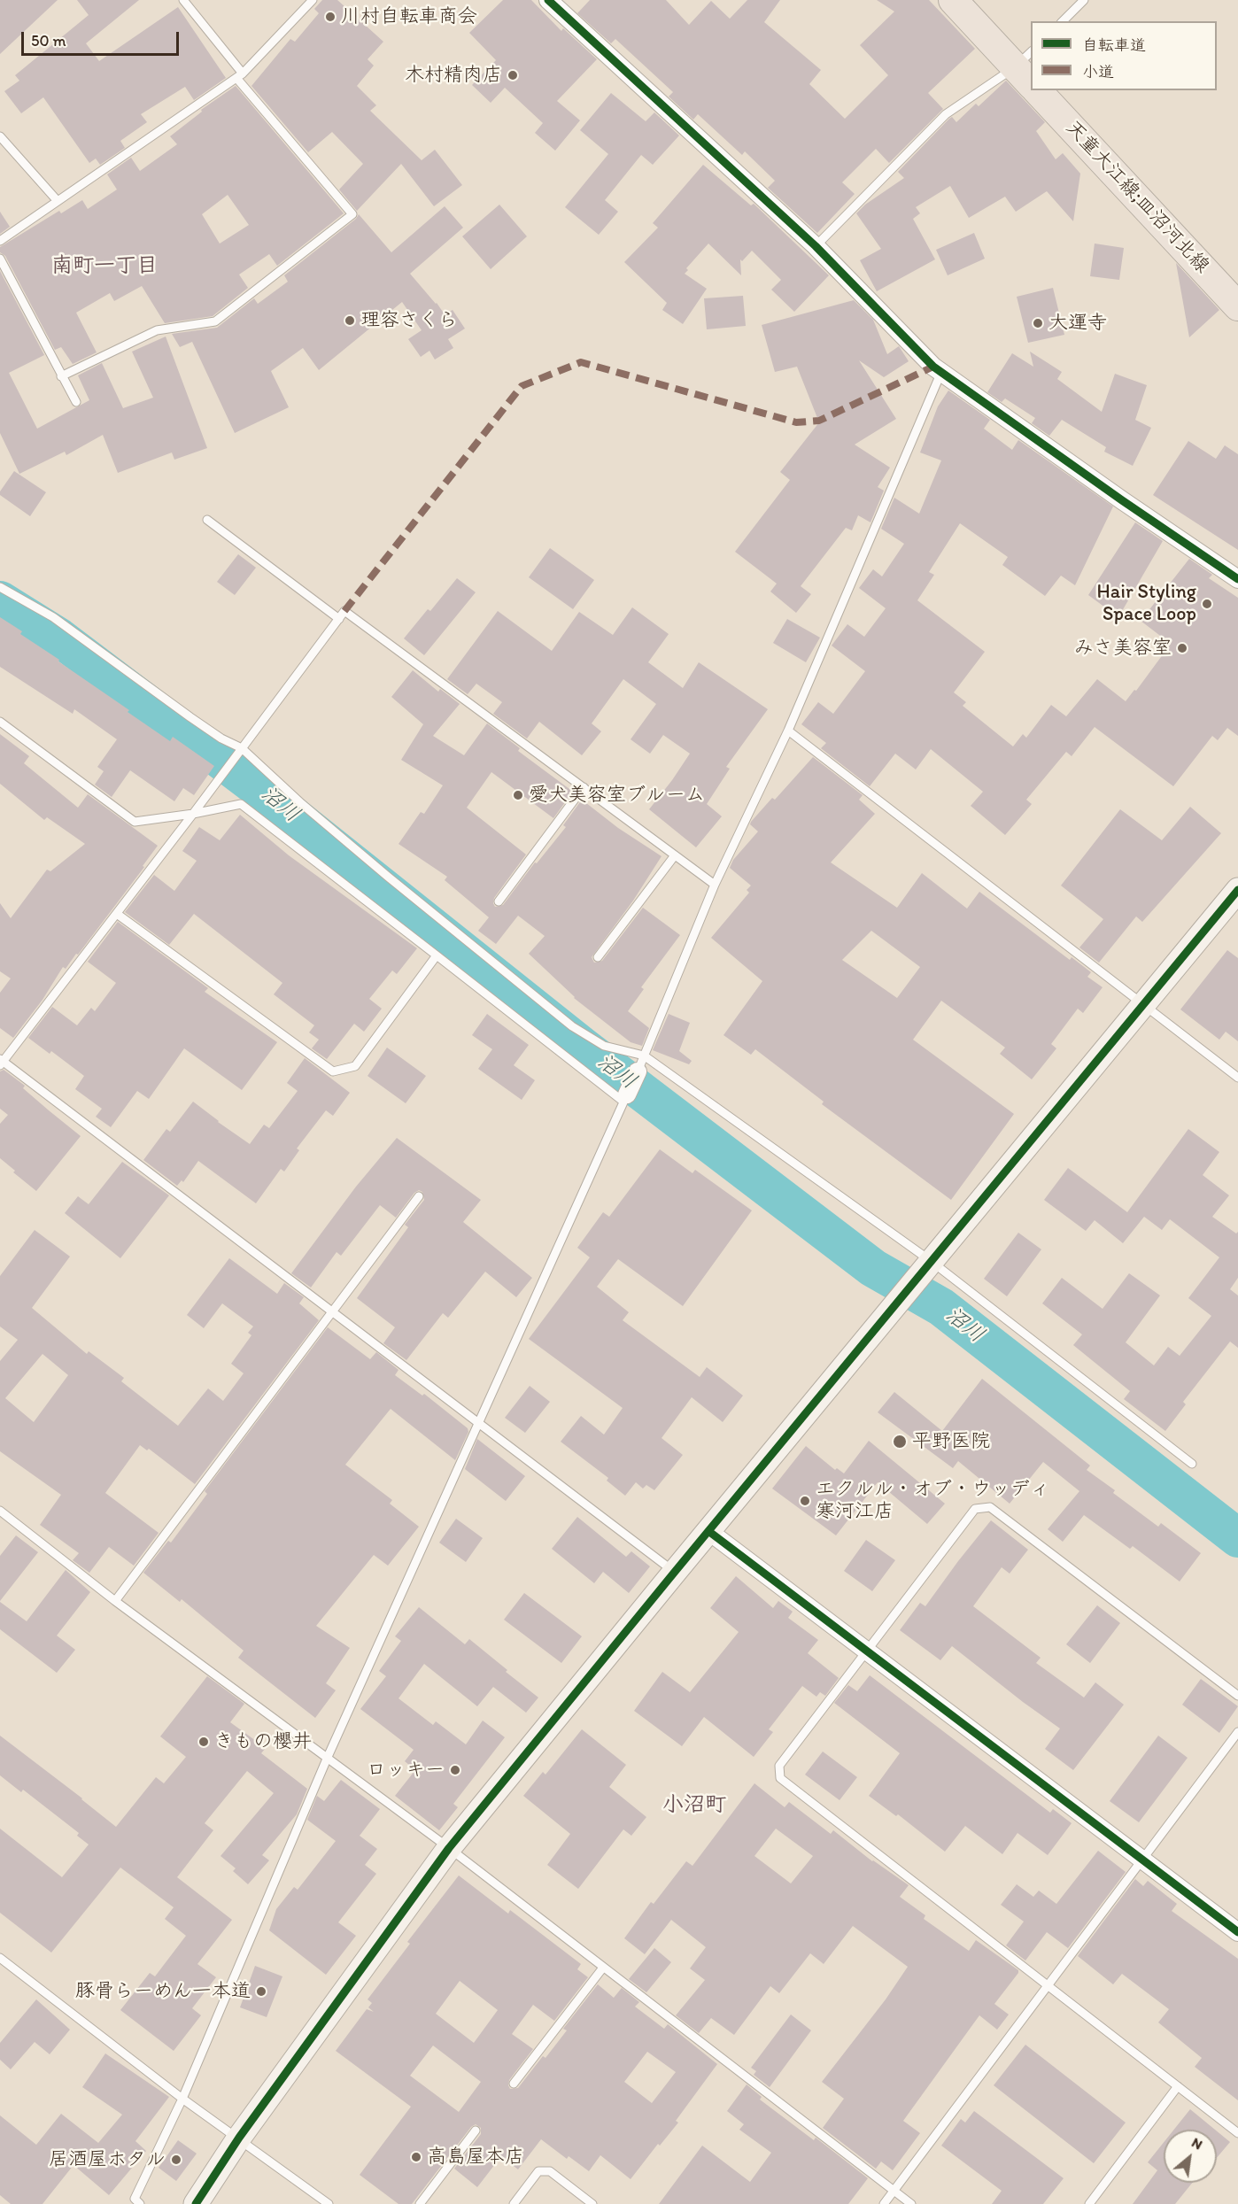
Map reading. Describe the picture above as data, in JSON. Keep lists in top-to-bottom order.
{
  "streets": {
    "main road": ["天童大江線;皿沼河北線"]
  },
  "districts": ["南町一丁目", "小沼町"],
  "water": ["沼川"],
  "places": [
    "川村自転車商会",
    "木村精肉店",
    "理容さくら",
    "大運寺",
    "Hair Styling Space Loop",
    "みさ美容室",
    "愛犬美容室ブルーム",
    "平野医院",
    "エクルル・オブ・ウッディ 寒河江店",
    "きもの櫻井",
    "ロッキー",
    "豚骨らーめん一本道",
    "高島屋本店",
    "居酒屋ホタル"
  ],
  "legend": ["自転車道", "小道"],
  "scale_bar": "50 m",
  "north": "top right"
}
